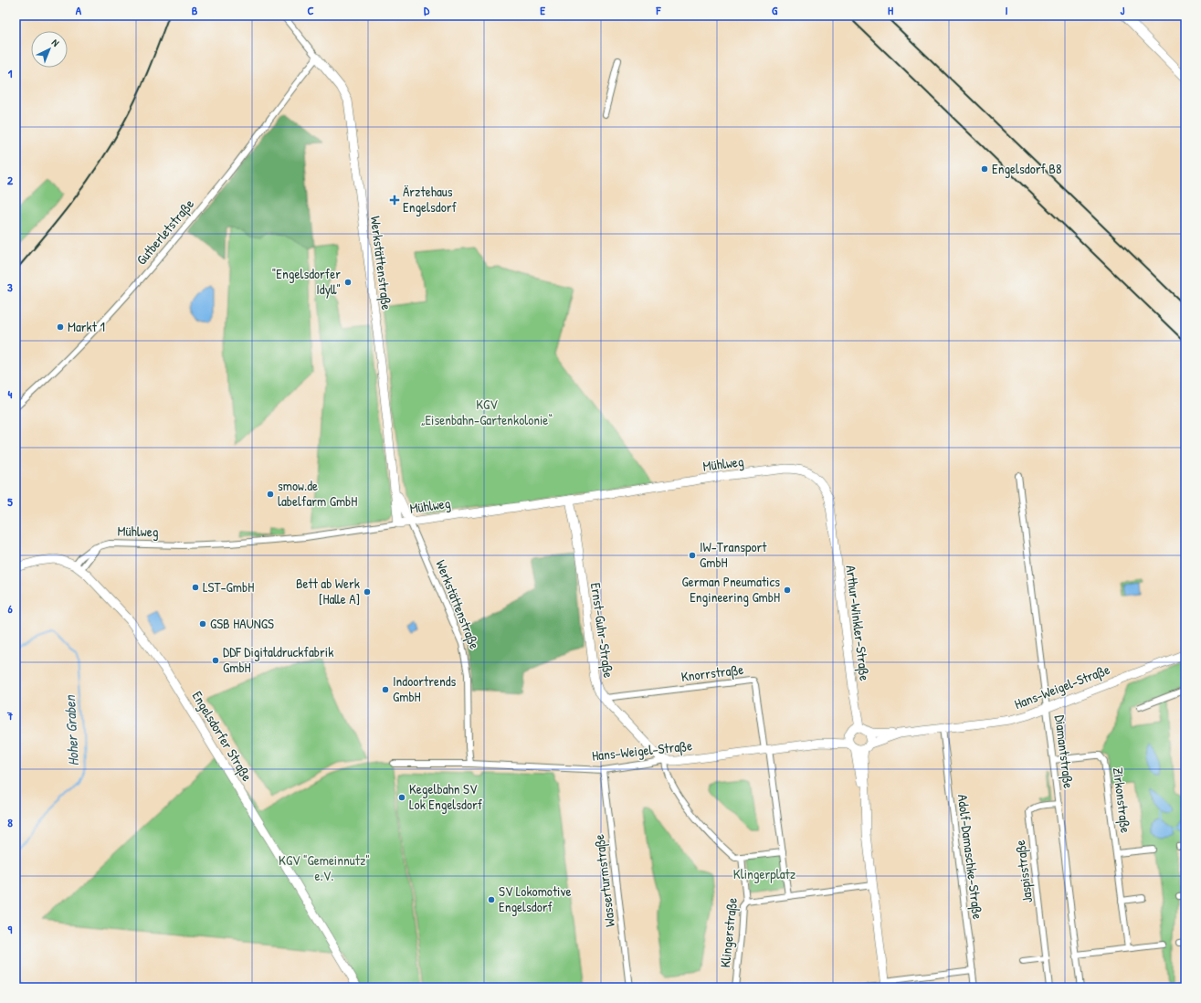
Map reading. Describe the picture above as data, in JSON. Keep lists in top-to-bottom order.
{
  "streets": {
    "street": [
      "Gutberletstraße",
      "Werkstättenstraße",
      "Mühlweg",
      "Arthur-Winkler-Straße",
      "Ernst-Guhr-Straße",
      "Knorrstraße",
      "Hans-Weigel-Straße",
      "Engelsdorfer Straße",
      "Diamantstraße",
      "Zirkonstraße",
      "Adolf-Damaschke-Straße",
      "Jaspisstraße",
      "Wasserturmstraße",
      "Klingerstraße"
    ]
  },
  "crossings": [
    ["Gutberletstraße", "Werkstättenstraße"],
    ["Werkstättenstraße", "Mühlweg"],
    ["Werkstättenstraße", "Hans-Weigel-Straße"],
    ["Mühlweg", "Arthur-Winkler-Straße"],
    ["Mühlweg", "Ernst-Guhr-Straße"],
    ["Mühlweg", "Engelsdorfer Straße"],
    ["Arthur-Winkler-Straße", "Hans-Weigel-Straße"],
    ["Ernst-Guhr-Straße", "Knorrstraße"],
    ["Ernst-Guhr-Straße", "Hans-Weigel-Straße"],
    ["Knorrstraße", "Hans-Weigel-Straße"],
    ["Hans-Weigel-Straße", "Diamantstraße"],
    ["Hans-Weigel-Straße", "Adolf-Damaschke-Straße"],
    ["Hans-Weigel-Straße", "Wasserturmstraße"],
    ["Diamantstraße", "Zirkonstraße"],
    ["Diamantstraße", "Jaspisstraße"]
  ],
  "water": ["Hoher Graben"],
  "parks": ["KGV „Eisenbahn-Gartenkolonie“", "KGV \"Gemeinnutz\" e.V.", "Klingerplatz"],
  "places": {
    "other": [
      "Engelsdorf B8",
      "\"Engelsdorfer Idyll\"",
      "Markt 1",
      "smow.de labelfarm GmbH",
      "IW-Transport GmbH",
      "LST-GmbH",
      "German Pneumatics Engineering GmbH",
      "Bett ab Werk [Halle A]",
      "GSB HAUNGS",
      "DDF Digitaldruckfabrik GmbH",
      "Indoortrends GmbH",
      "Kegelbahn SV Lok Engelsdorf",
      "SV Lokomotive Engelsdorf"
    ],
    "health": ["Ärztehaus Engelsdorf"]
  },
  "north": "top right",
  "grid": {
    "columns": [
      "A",
      "B",
      "C",
      "D",
      "E",
      "F",
      "G",
      "H",
      "I",
      "J"
    ],
    "rows": [
      "1",
      "2",
      "3",
      "4",
      "5",
      "6",
      "7",
      "8",
      "9"
    ]
  }
}
